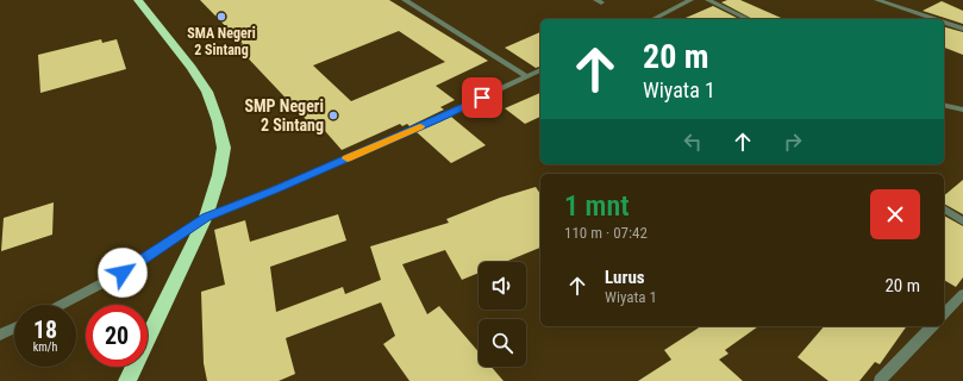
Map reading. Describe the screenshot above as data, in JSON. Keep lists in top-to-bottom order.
{
  "places": ["SMA Negeri 2 Sintang", "SMP Negeri 2 Sintang"],
  "page": {
    "turn": ["20 m", "Wiyata 1"],
    "heading": ["1 mnt", "110 m · 07:42"],
    "list": [
      {
        "name": "Lurus",
        "note": "Wiyata 1",
        "value": "20 m"
      }
    ],
    "speed": "18 km/h",
    "limit": "20"
  }
}
